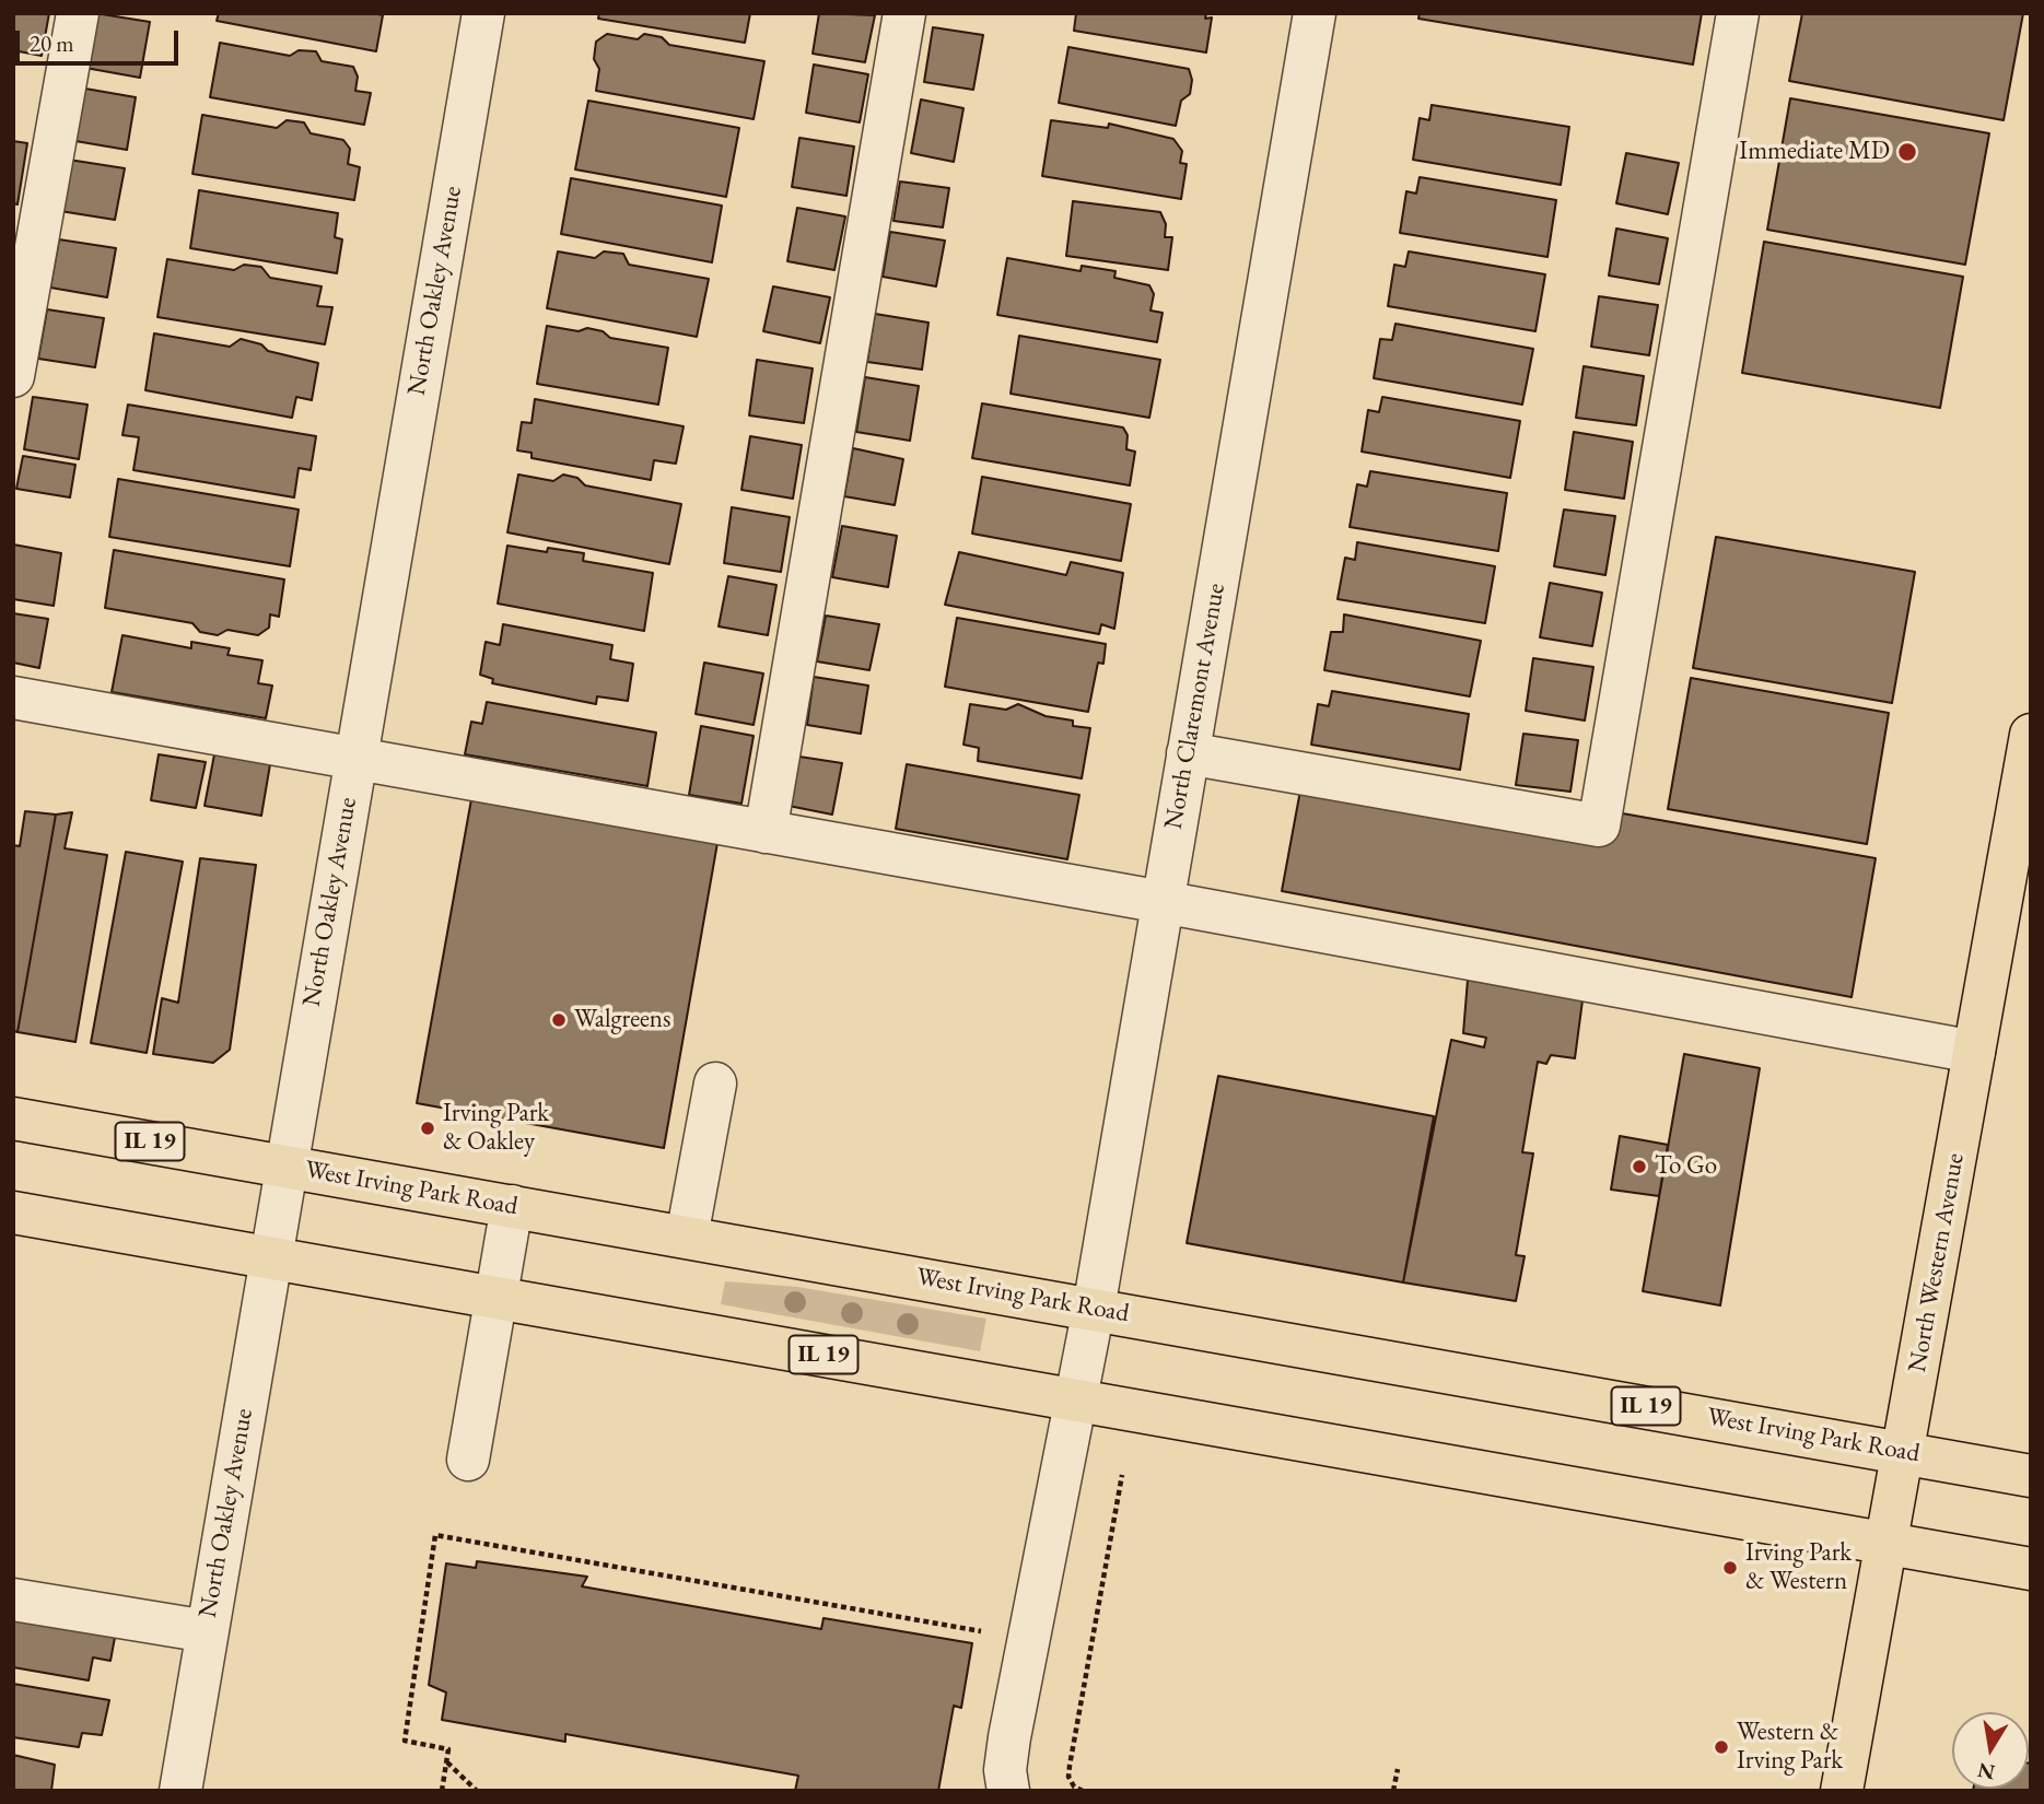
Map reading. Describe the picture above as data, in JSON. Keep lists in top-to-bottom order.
{
  "streets": {
    "main road": ["IL 19", "West Irving Park Road", "North Western Avenue"],
    "street": ["North Oakley Avenue", "North Claremont Avenue"]
  },
  "crossings": [
    ["North Oakley Avenue", "IL 19"],
    ["North Oakley Avenue", "West Irving Park Road"],
    ["North Claremont Avenue", "IL 19"],
    ["North Claremont Avenue", "West Irving Park Road"],
    ["IL 19", "North Western Avenue"],
    ["West Irving Park Road", "North Western Avenue"]
  ],
  "places": [
    "Immediate MD",
    "Walgreens",
    "Irving Park & Oakley",
    "To Go",
    "Irving Park & Western",
    "Western & Irving Park"
  ],
  "scale_bar": "20 m",
  "north": "bottom"
}
